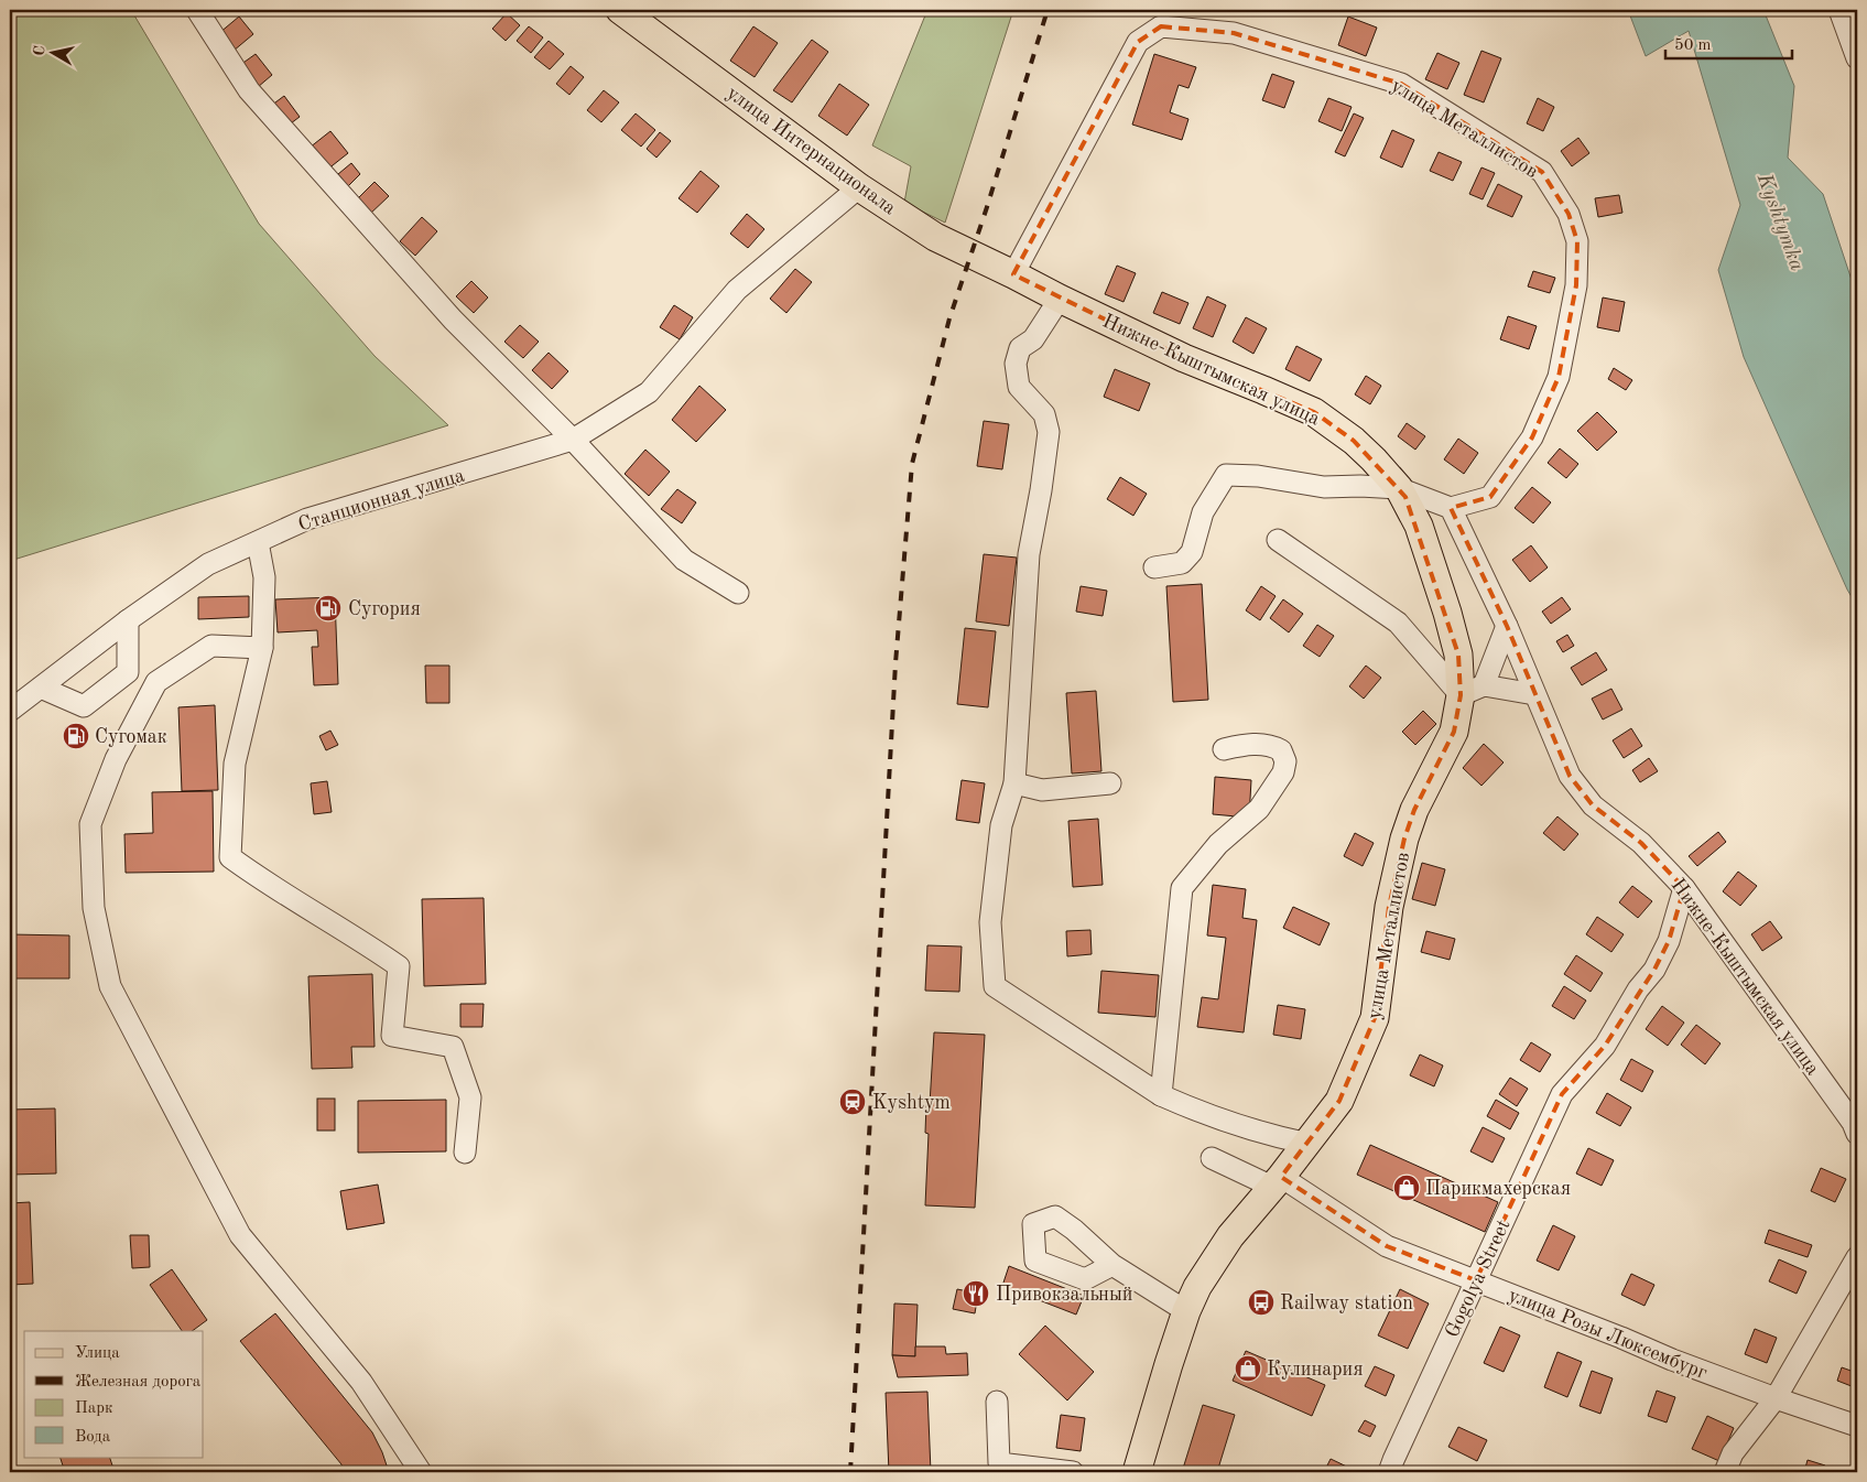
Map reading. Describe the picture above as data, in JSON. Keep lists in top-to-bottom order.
{
  "streets": {
    "main road": ["улица Металлистов", "улица Интернационала", "Нижне-Кыштымская улица"],
    "street": ["Станционная улица", "Gogolya Street", "улица Розы Люксембург"]
  },
  "crossings": [
    ["улица Металлистов", "улица Интернационала"],
    ["улица Металлистов", "Нижне-Кыштымская улица"],
    ["улица Металлистов", "улица Розы Люксембург"],
    ["улица Интернационала", "Нижне-Кыштымская улица"],
    ["улица Интернационала", "Станционная улица"],
    ["Нижне-Кыштымская улица", "Gogolya Street"],
    ["Gogolya Street", "улица Розы Люксембург"]
  ],
  "water": ["Kyshtymka"],
  "places": {
    "fuel station": ["Сугория", "Сугомак"],
    "station": ["Kyshtym"],
    "shop": ["Парикмахерская", "Кулинария"],
    "restaurant": ["Привокзальный"],
    "bus stop": ["Railway station"]
  },
  "legend": [
    "Улица",
    "Железная дорога",
    "Парк",
    "Вода"
  ],
  "scale_bar": "50 m",
  "north": "left"
}
